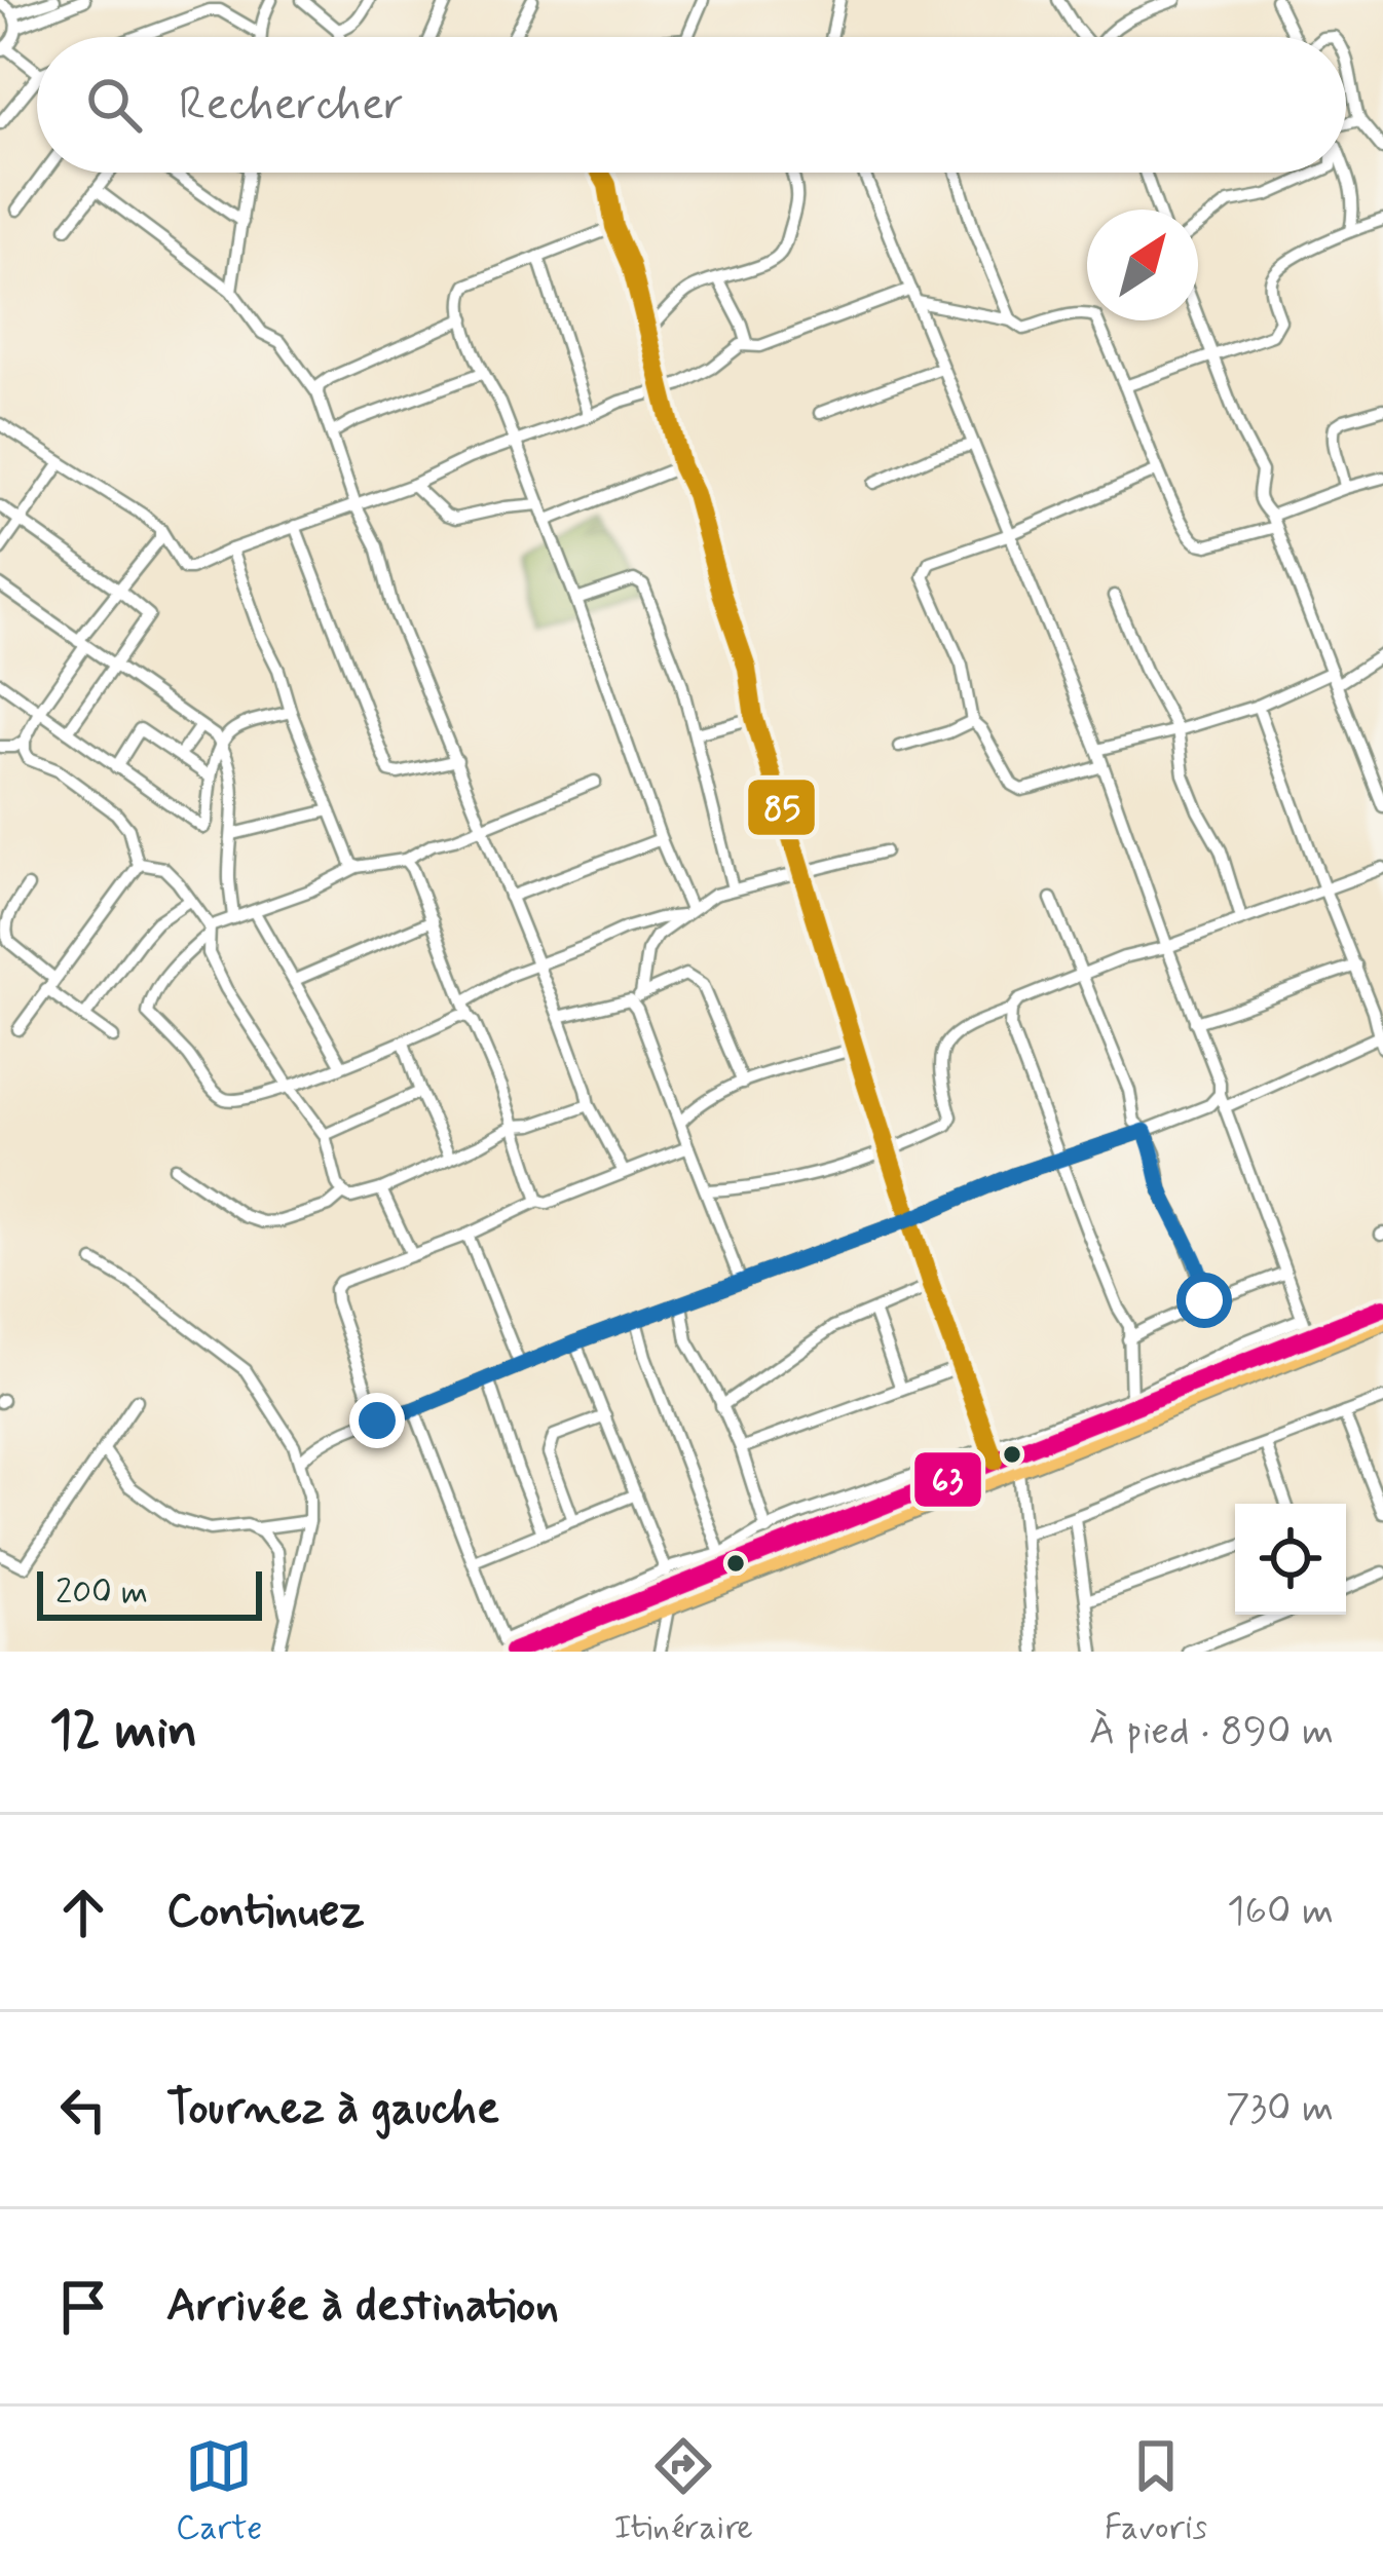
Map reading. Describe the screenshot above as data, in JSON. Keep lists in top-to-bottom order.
{
  "lines": ["transit line 85", "transit line 63"],
  "scale_bar": "200 m",
  "north": "top right",
  "page": {
    "search": "Rechercher",
    "scale": "200 m",
    "heading": ["12 min", "À pied · 890 m"],
    "list": [
      ["Continuez", "160 m"],
      ["Tournez à gauche", "730 m"],
      "Arrivée à destination"
    ],
    "nav": ["Carte", "Itinéraire", "Favoris"]
  }
}
